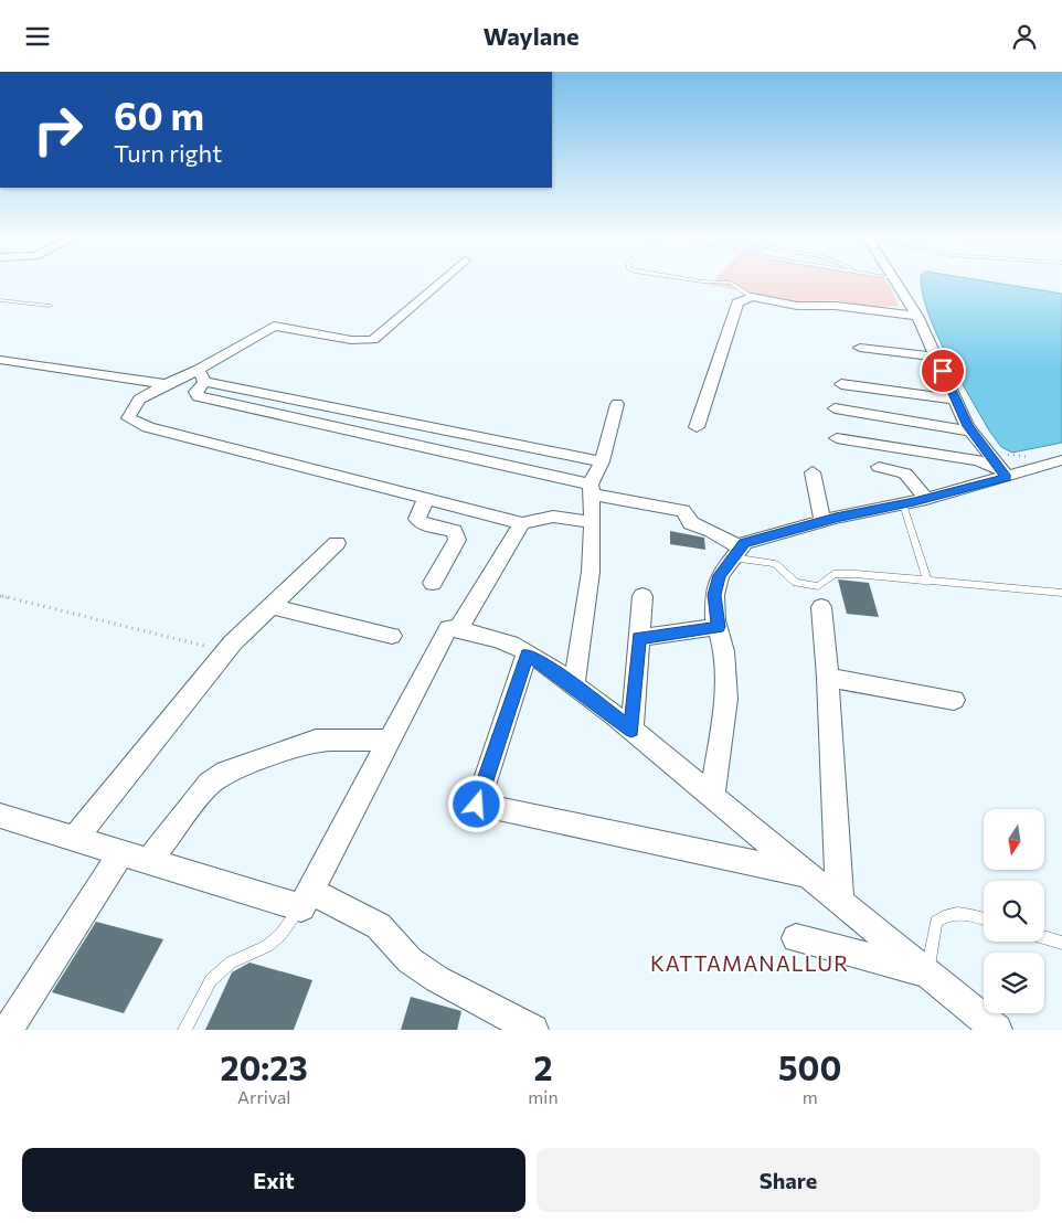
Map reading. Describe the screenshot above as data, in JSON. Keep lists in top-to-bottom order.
{
  "districts": ["KATTAMANALLUR"],
  "north": "bottom",
  "page": {
    "header": "Waylane",
    "turn": ["60 m", "Turn right"],
    "eta": [
      "20:23",
      "Arrival",
      "2",
      "min",
      "500",
      "m"
    ],
    "buttons": ["Exit", "Share"]
  }
}
